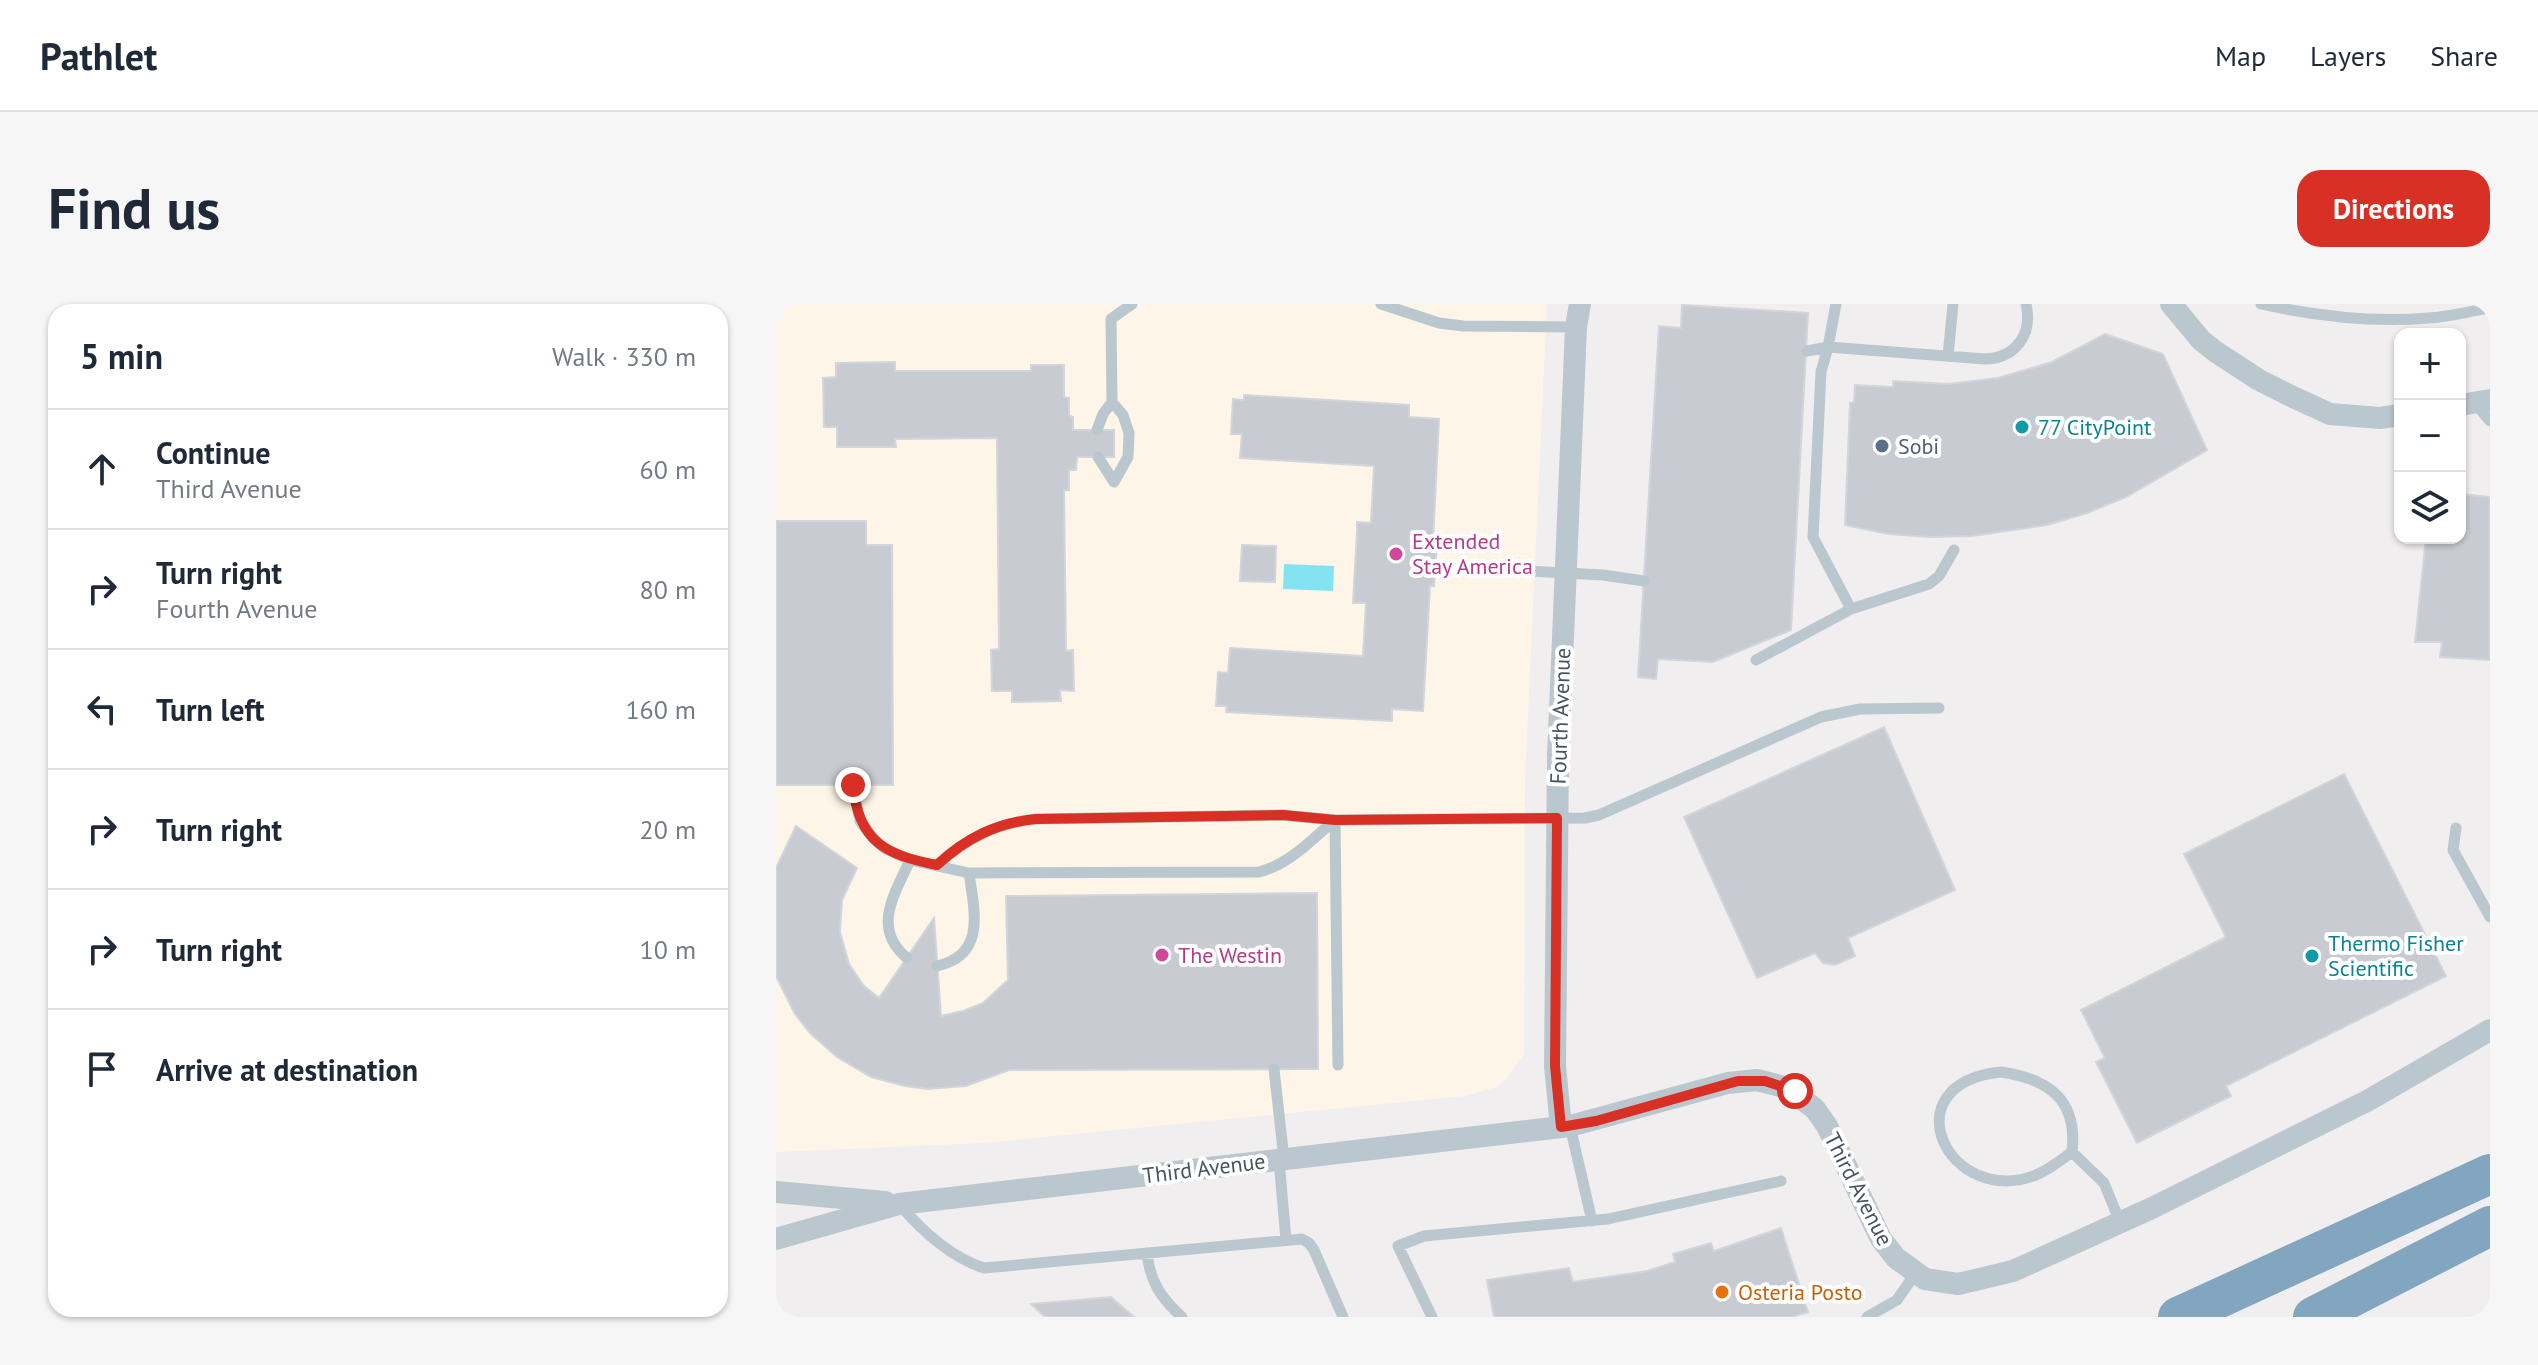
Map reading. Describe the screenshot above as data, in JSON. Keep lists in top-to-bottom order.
{
  "streets": {
    "street": ["Fourth Avenue", "Third Avenue"]
  },
  "crossings": [
    ["Fourth Avenue", "Third Avenue"]
  ],
  "places": [
    "77 CityPoint",
    "Sobi",
    "Extended Stay America",
    "The Westin",
    "Thermo Fisher Scientific",
    "Osteria Posto"
  ],
  "page": {
    "header": "Pathlet",
    "nav": ["Map", "Layers", "Share"],
    "buttons": "Directions",
    "title": "Find us",
    "heading": ["5 min", "Walk · 330 m"],
    "map_buttons": ["+", "−"],
    "list": [
      ["Continue", "Third Avenue", "60 m"],
      ["Turn right", "Fourth Avenue", "80 m"],
      ["Turn left", "160 m"],
      ["Turn right", "20 m"],
      ["Turn right", "10 m"],
      "Arrive at destination"
    ]
  }
}
